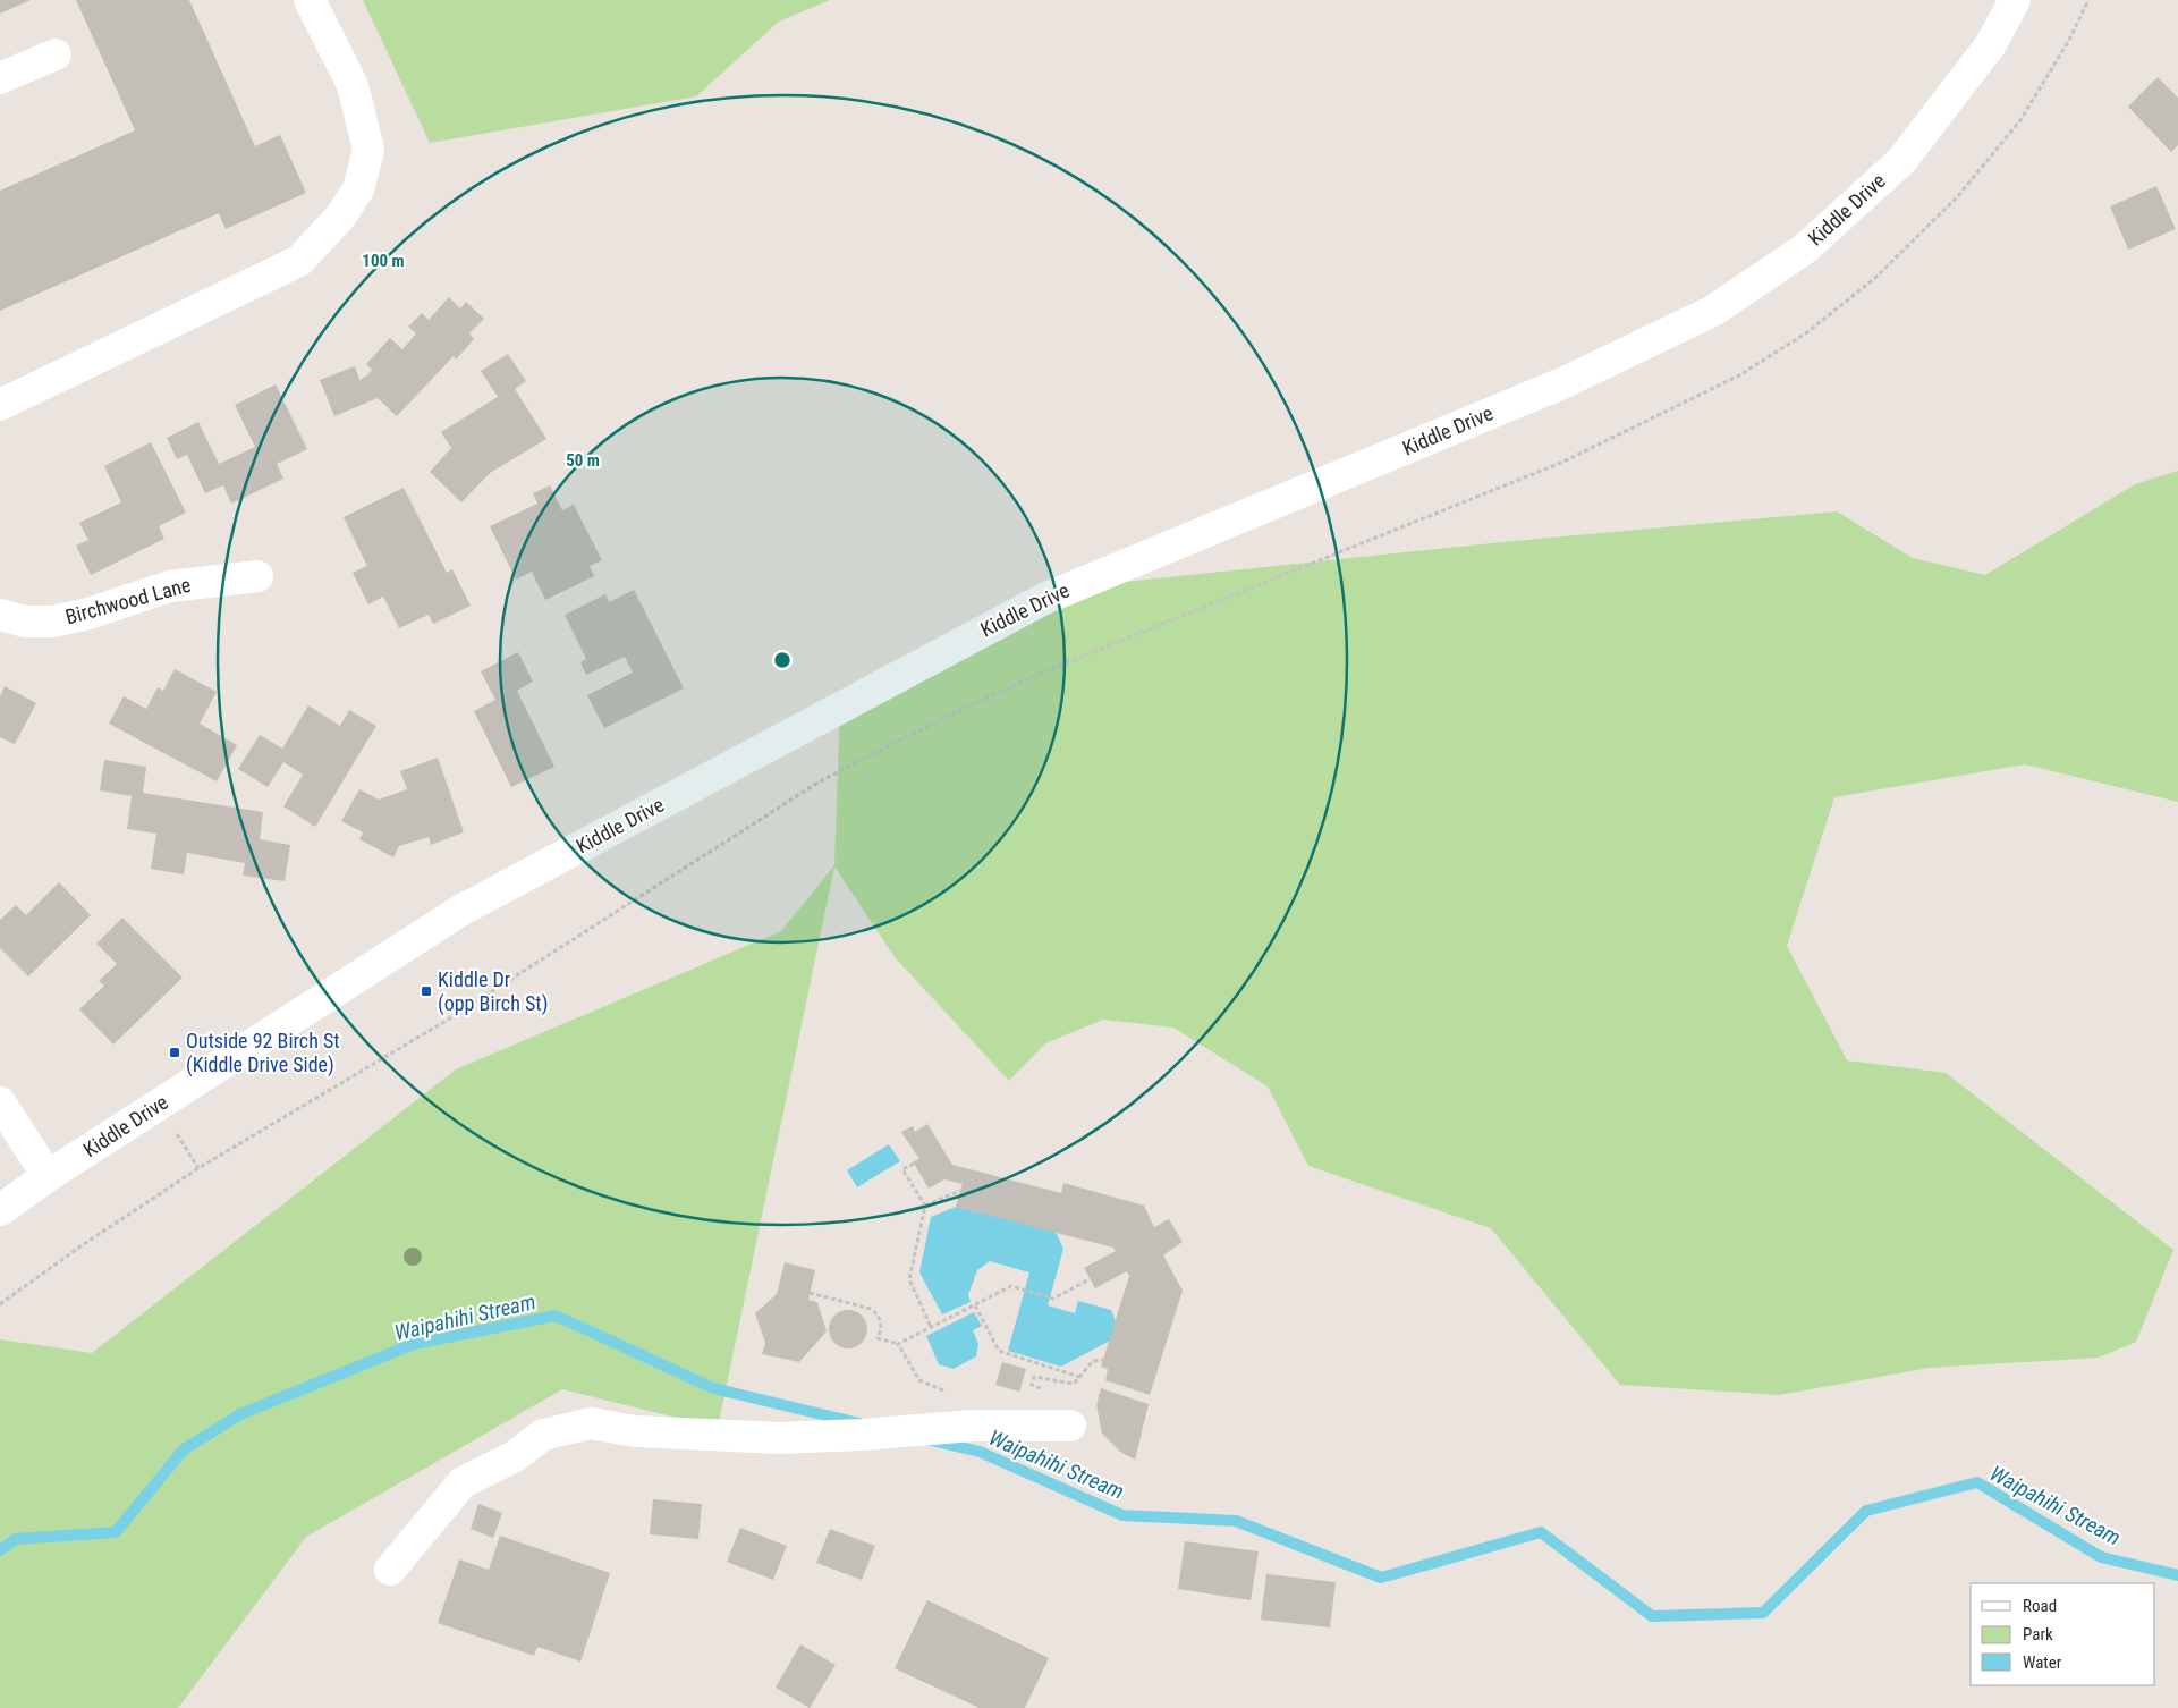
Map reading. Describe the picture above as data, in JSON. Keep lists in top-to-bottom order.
{
  "streets": {
    "street": ["Kiddle Drive", "Birchwood Lane"]
  },
  "water": ["Waipahihi Stream"],
  "places": {
    "transit": ["Kiddle Dr (opp Birch St)", "Outside 92 Birch St (Kiddle Drive Side)"]
  },
  "legend": ["Road", "Park", "Water"],
  "rings": ["100 m", "50 m"]
}
